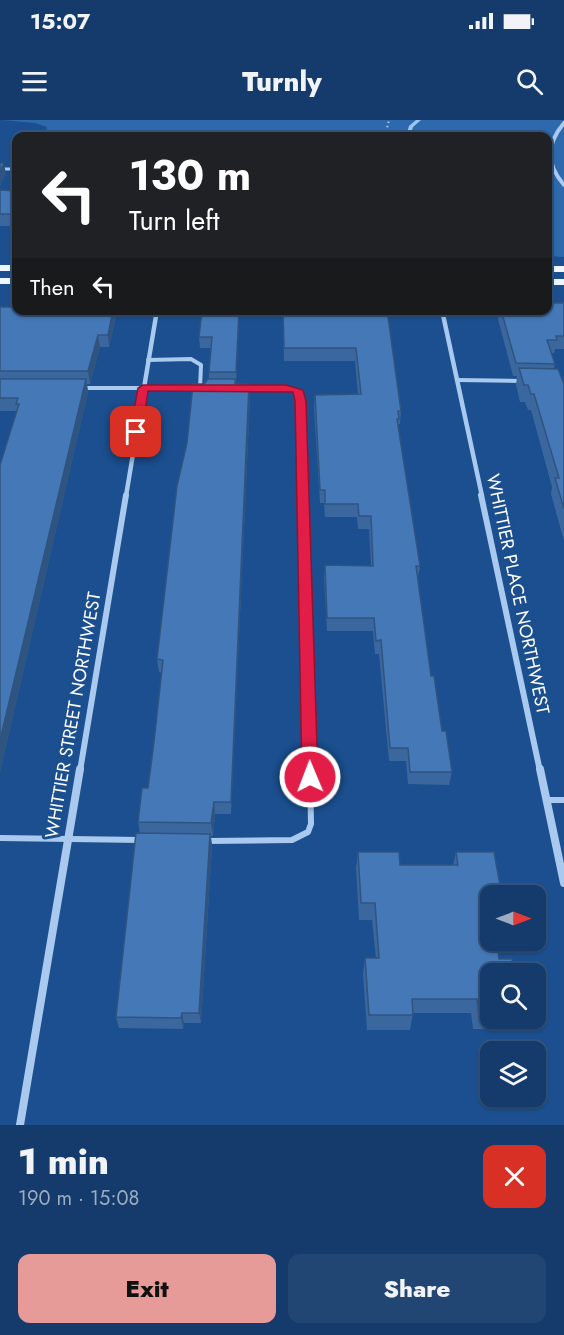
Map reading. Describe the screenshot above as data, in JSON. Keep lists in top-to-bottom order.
{
  "streets": {
    "street": ["WHITTIER PLACE NORTHWEST", "WHITTIER STREET NORTHWEST"]
  },
  "north": "right",
  "page": {
    "status": "15:07",
    "header": "Turnly",
    "turn": ["130 m", "Turn left"],
    "then": "Then",
    "heading": ["1 min", "190 m · 15:08"],
    "buttons": ["Exit", "Share"]
  }
}
